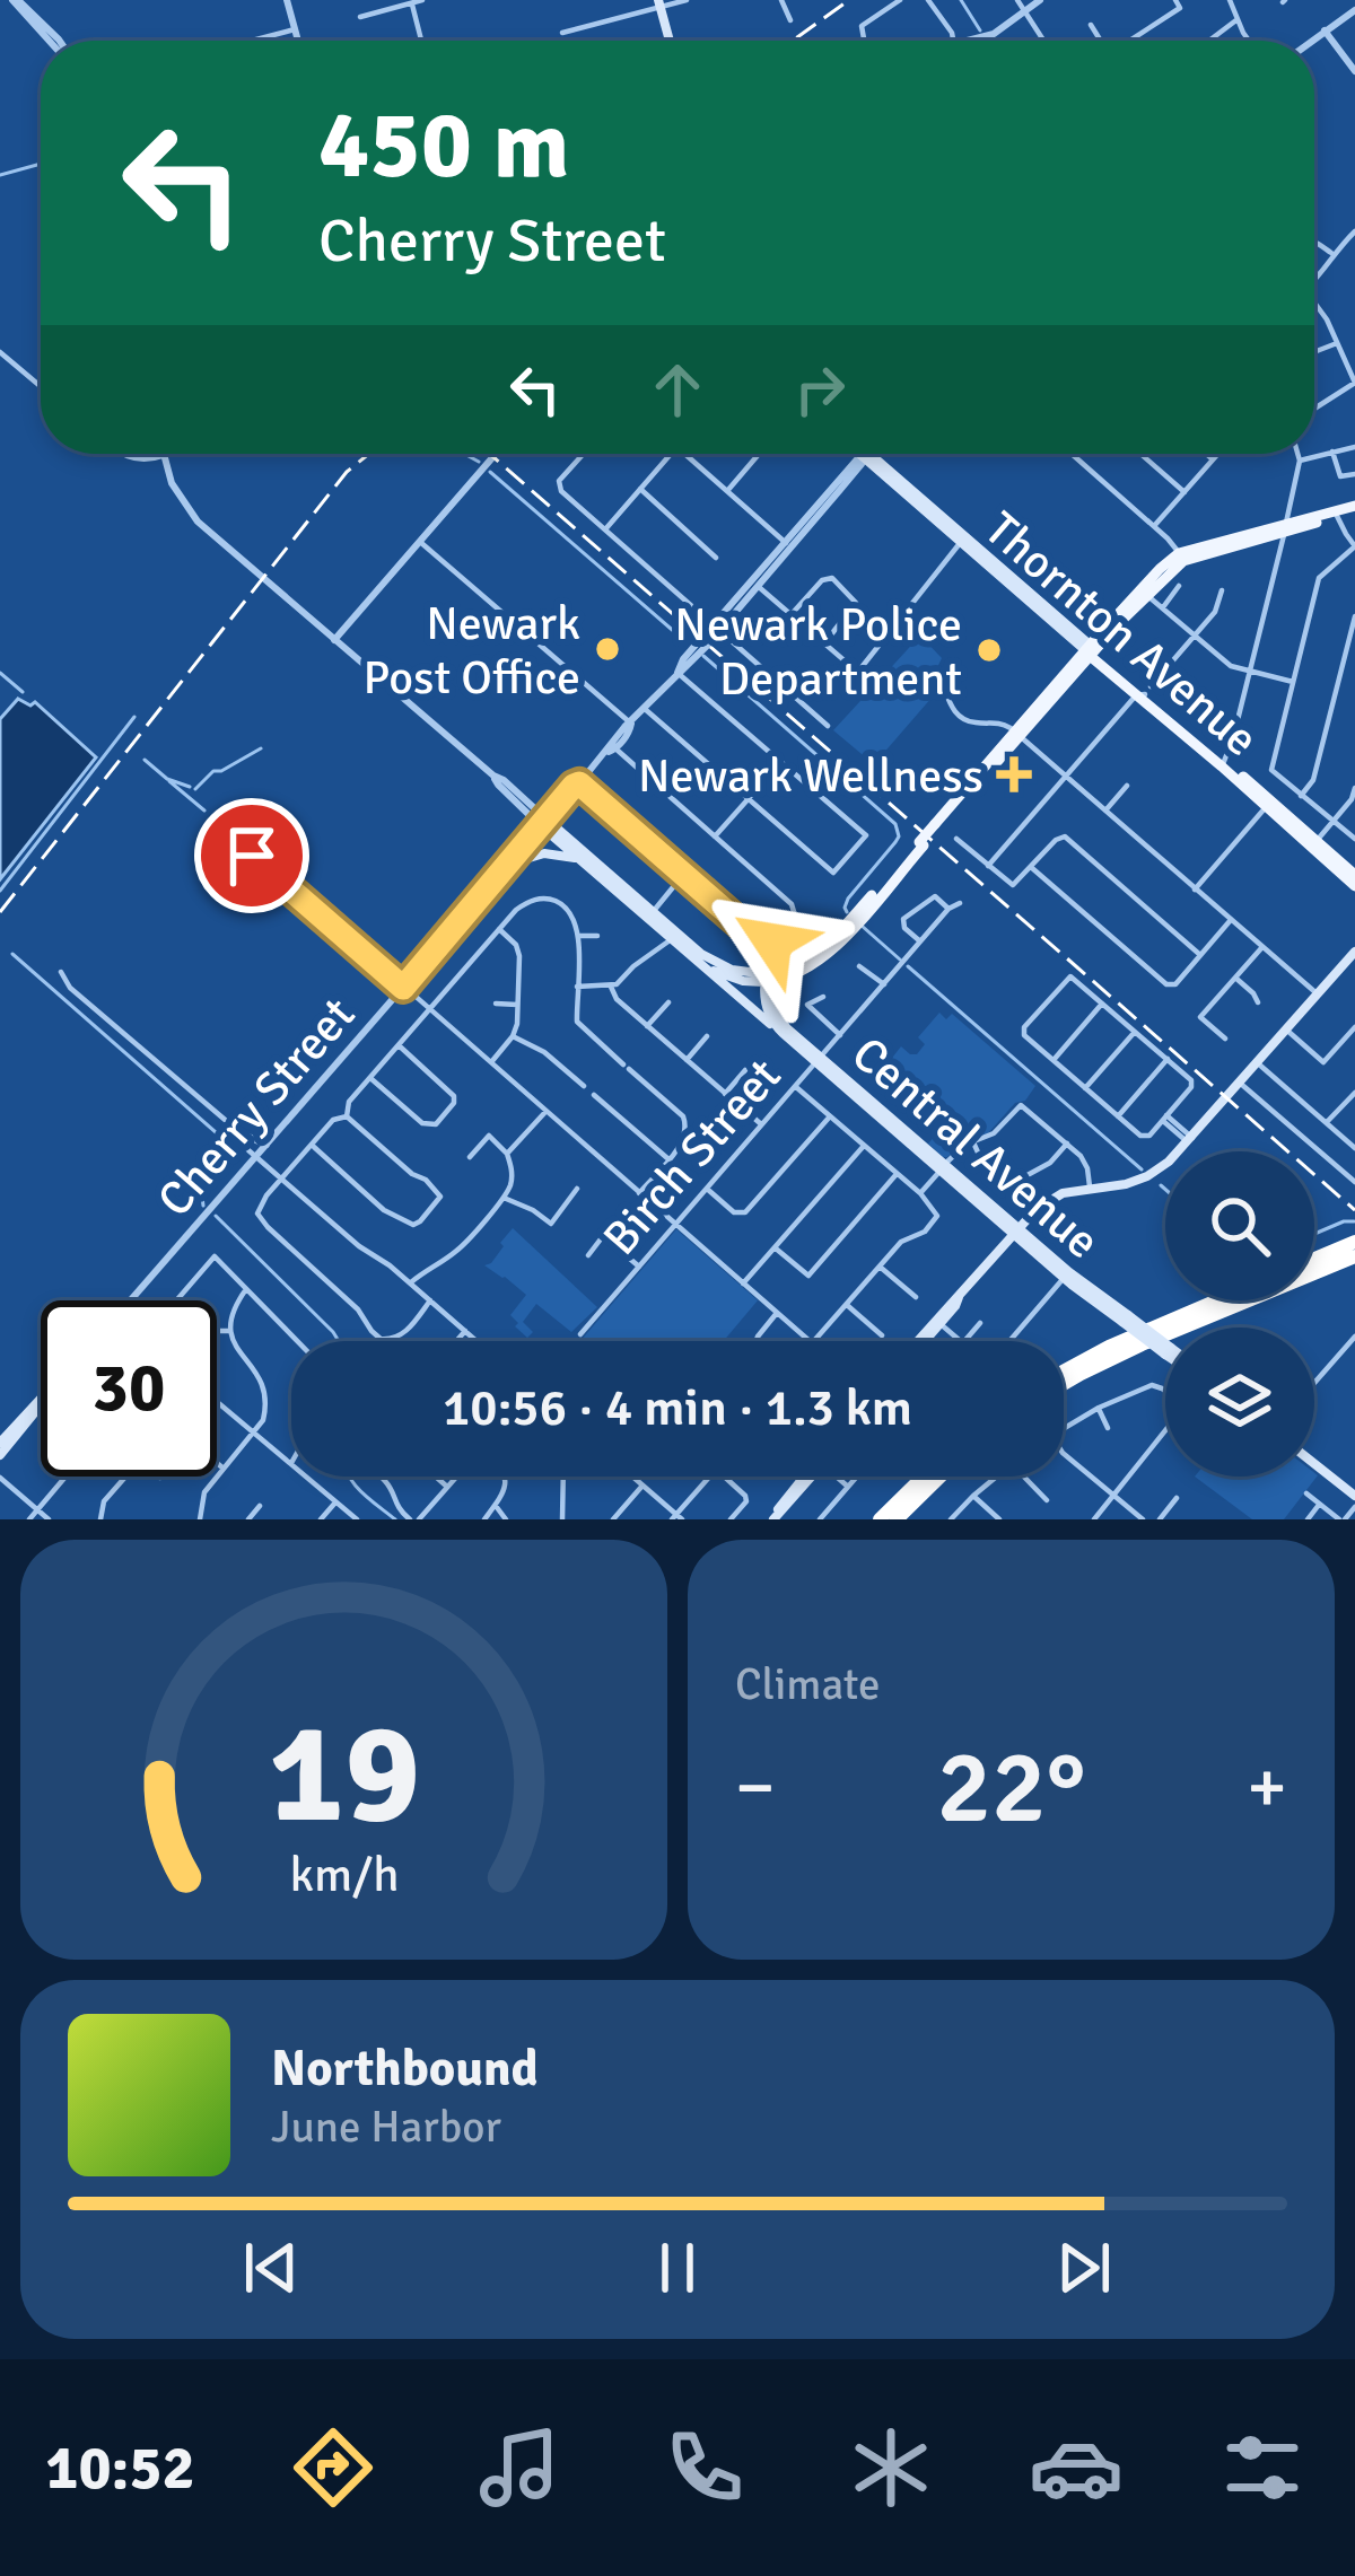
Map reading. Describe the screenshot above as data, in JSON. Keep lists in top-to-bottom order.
{
  "streets": {
    "main road": ["Thornton Avenue", "Central Avenue"],
    "street": ["Cherry Street", "Birch Street"]
  },
  "crossings": [
    ["Thornton Avenue", "Cherry Street"],
    ["Central Avenue", "Birch Street"]
  ],
  "places": {
    "other": ["Newark Post Office", "Newark Police Department"],
    "health": ["Newark Wellness"]
  },
  "page": {
    "turn": ["450 m", "Cherry Street"],
    "limit": "30",
    "trip": "10:56 · 4 min · 1.3 km",
    "tile": "Climate",
    "heat": ["−", "22°", "+"],
    "song": ["Northbound", "June Harbor"],
    "tabs": "10:52",
    "gauge": ["19", "km/h"]
  }
}
